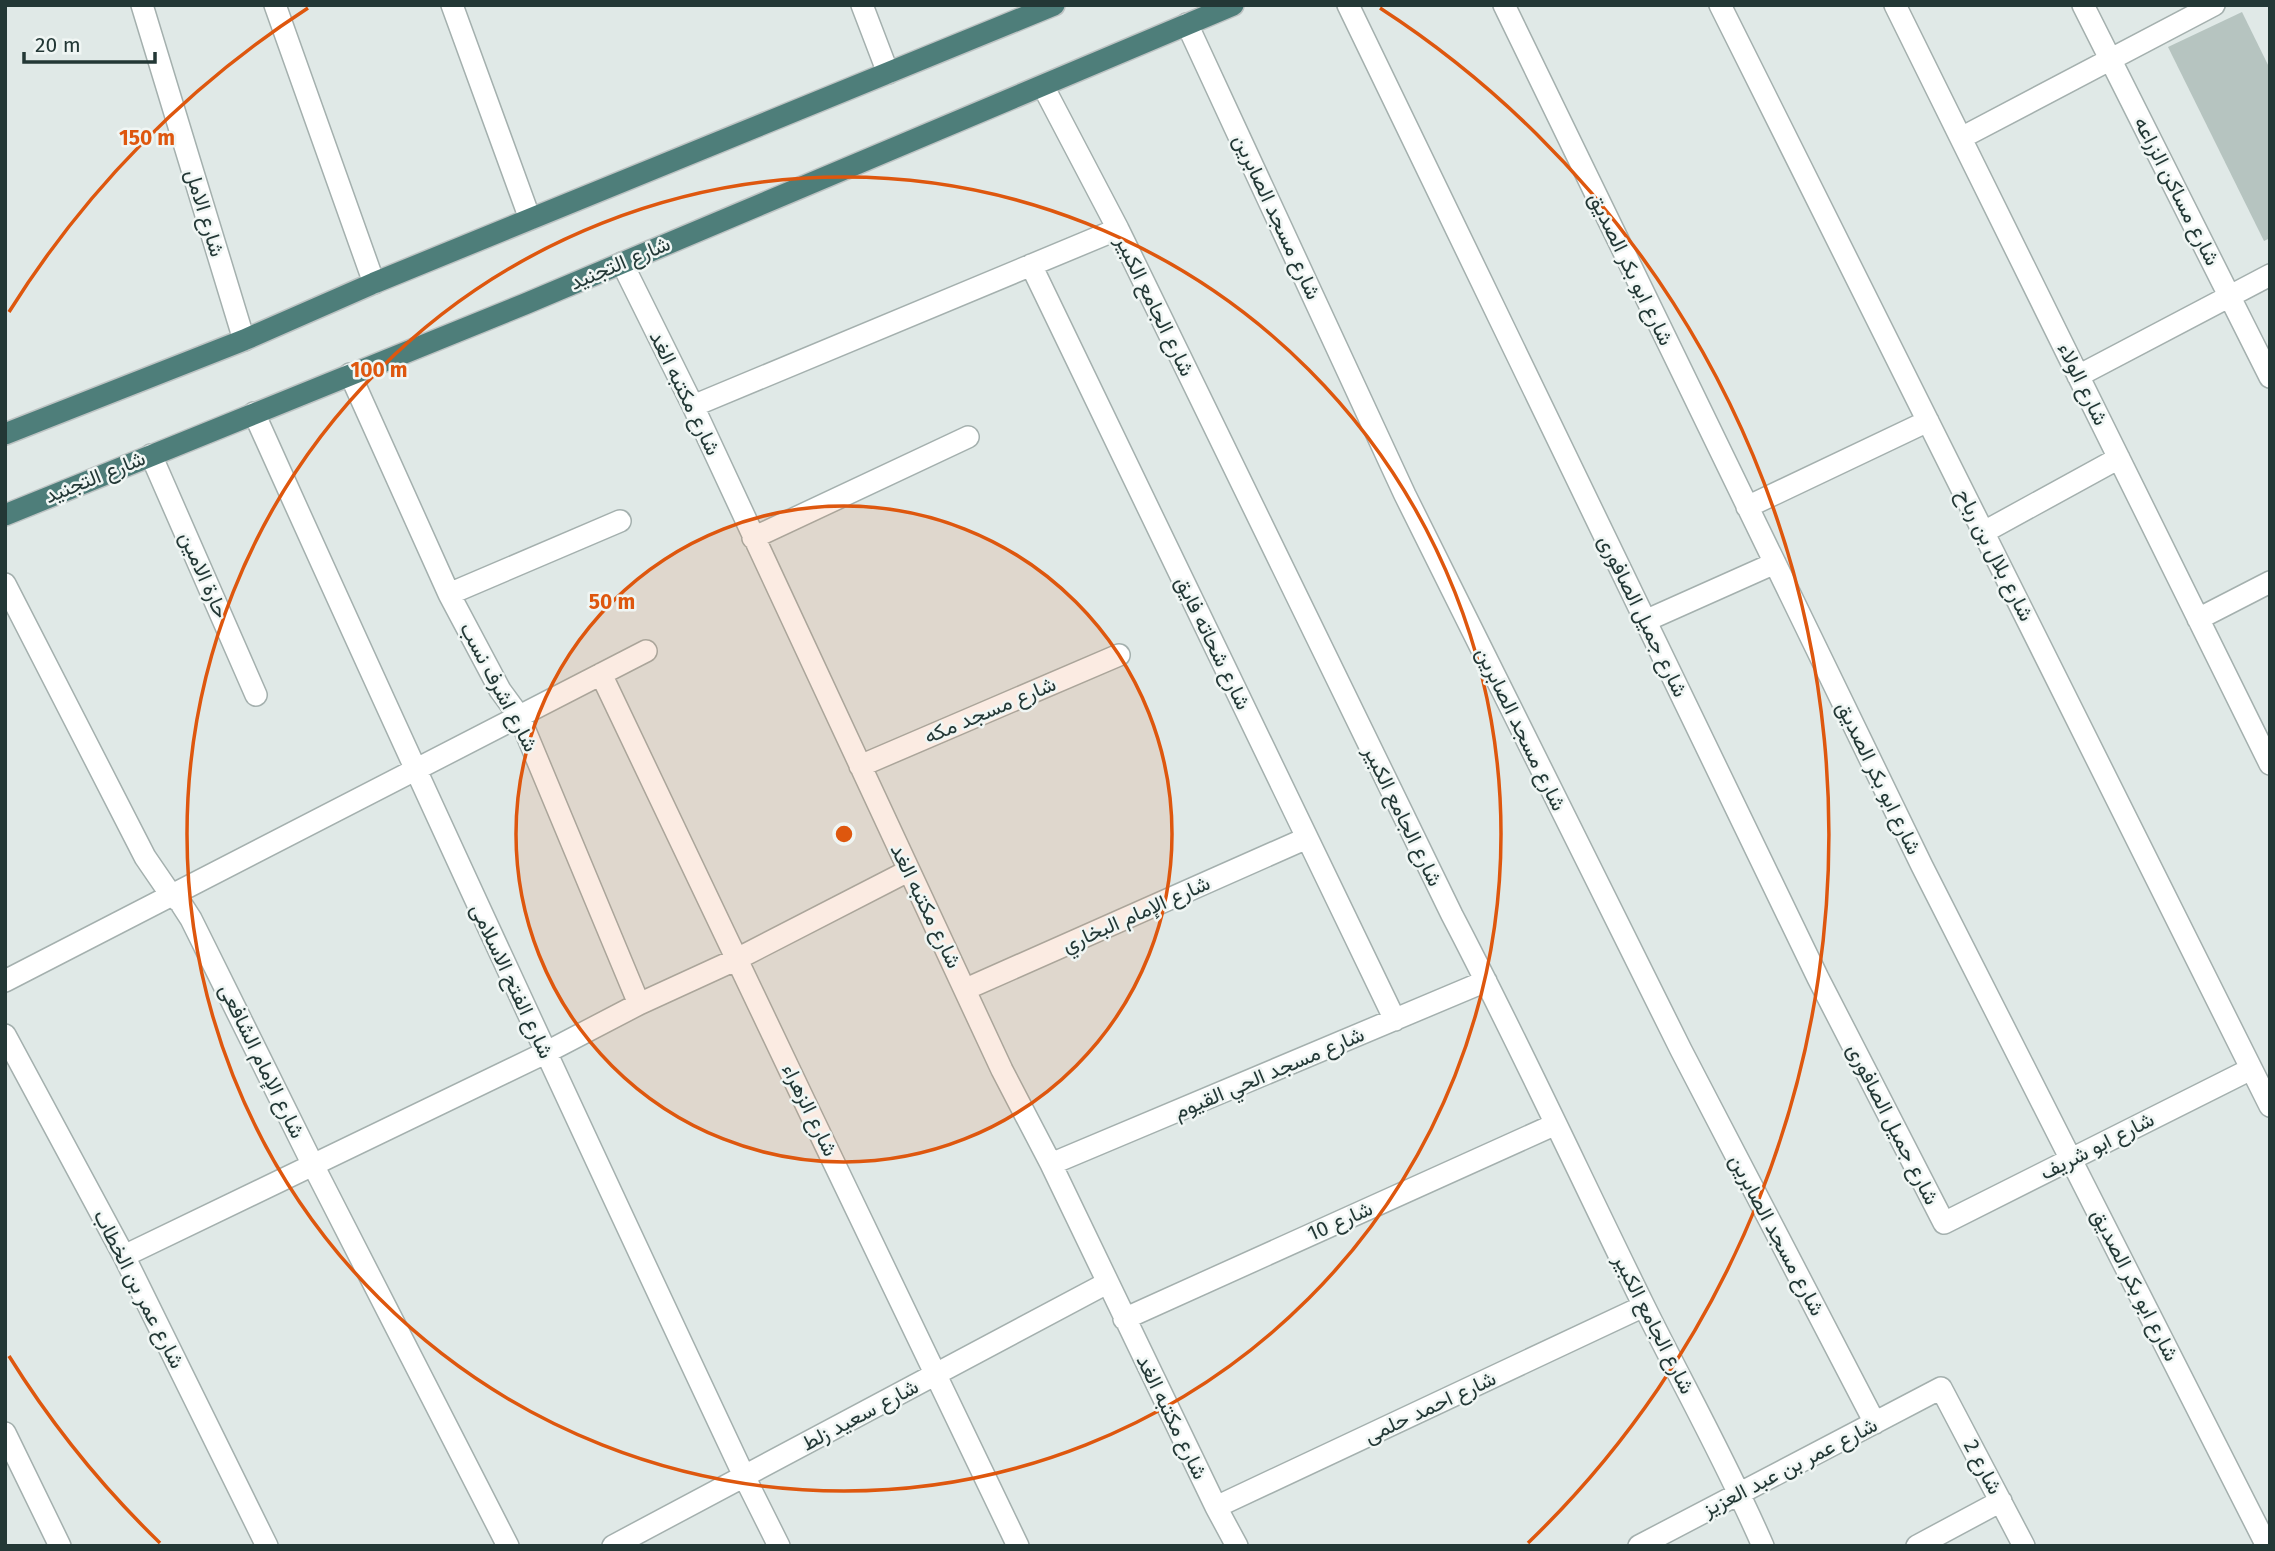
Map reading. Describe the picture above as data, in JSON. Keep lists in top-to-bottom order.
{
  "streets": {
    "highway": ["شارع التجنيد"],
    "street": [
      "شارع مساكن الزراعه",
      "شارع الامل",
      "شارع مسجد الصابرين",
      "شارع ابو بكر الصديق",
      "شارع الجامع الكبير",
      "شارع الولاء",
      "شارع مكتبه الغد",
      "شارع بلال بن رباح",
      "حارة الامين",
      "شارع جميل الصافورى",
      "شارع شحاته فايق",
      "شارع اشرف نسب",
      "شارع مسجد مكه",
      "شارع الإمام البخاري",
      "شارع الفتح الاسلامى",
      "شارع الإمام الشافعى",
      "شارع مسجد الحي القيوم",
      "شارع الزهراء",
      "شارع ابو شريف",
      "شارع 10",
      "شارع عمر بن الخطاب",
      "شارع احمد حلمى",
      "شارع سعيد زلط",
      "شارع عمر بن عبد العزيز",
      "شارع 2"
    ]
  },
  "crossings": [
    ["شارع مسجد الصابرين", "شارع التجنيد"],
    ["شارع مسجد الصابرين", "شارع عمر بن عبد العزيز"],
    ["شارع التجنيد", "شارع الجامع الكبير"],
    ["شارع التجنيد", "شارع مكتبه الغد"],
    ["شارع التجنيد", "حارة الامين"],
    ["شارع التجنيد", "شارع اشرف نسب"],
    ["شارع التجنيد", "شارع الفتح الاسلامى"],
    ["شارع ابو بكر الصديق", "شارع ابو شريف"],
    ["شارع الجامع الكبير", "شارع مسجد الحي القيوم"],
    ["شارع الجامع الكبير", "شارع 10"],
    ["شارع الجامع الكبير", "شارع احمد حلمى"],
    ["شارع الجامع الكبير", "شارع عمر بن عبد العزيز"],
    ["شارع مكتبه الغد", "شارع مسجد مكه"],
    ["شارع مكتبه الغد", "شارع الإمام البخاري"],
    ["شارع مكتبه الغد", "شارع مسجد الحي القيوم"],
    ["شارع مكتبه الغد", "شارع 10"],
    ["شارع مكتبه الغد", "شارع احمد حلمى"],
    ["شارع مكتبه الغد", "شارع سعيد زلط"],
    ["شارع بلال بن رباح", "شارع ابو شريف"],
    ["شارع جميل الصافورى", "شارع ابو شريف"],
    ["شارع شحاته فايق", "شارع الإمام البخاري"],
    ["شارع شحاته فايق", "شارع مسجد الحي القيوم"],
    ["شارع الفتح الاسلامى", "شارع سعيد زلط"],
    ["شارع الزهراء", "شارع سعيد زلط"],
    ["شارع عمر بن عبد العزيز", "شارع 2"]
  ],
  "scale_bar": "20 m",
  "rings": ["150 m", "100 m", "50 m"]
}
